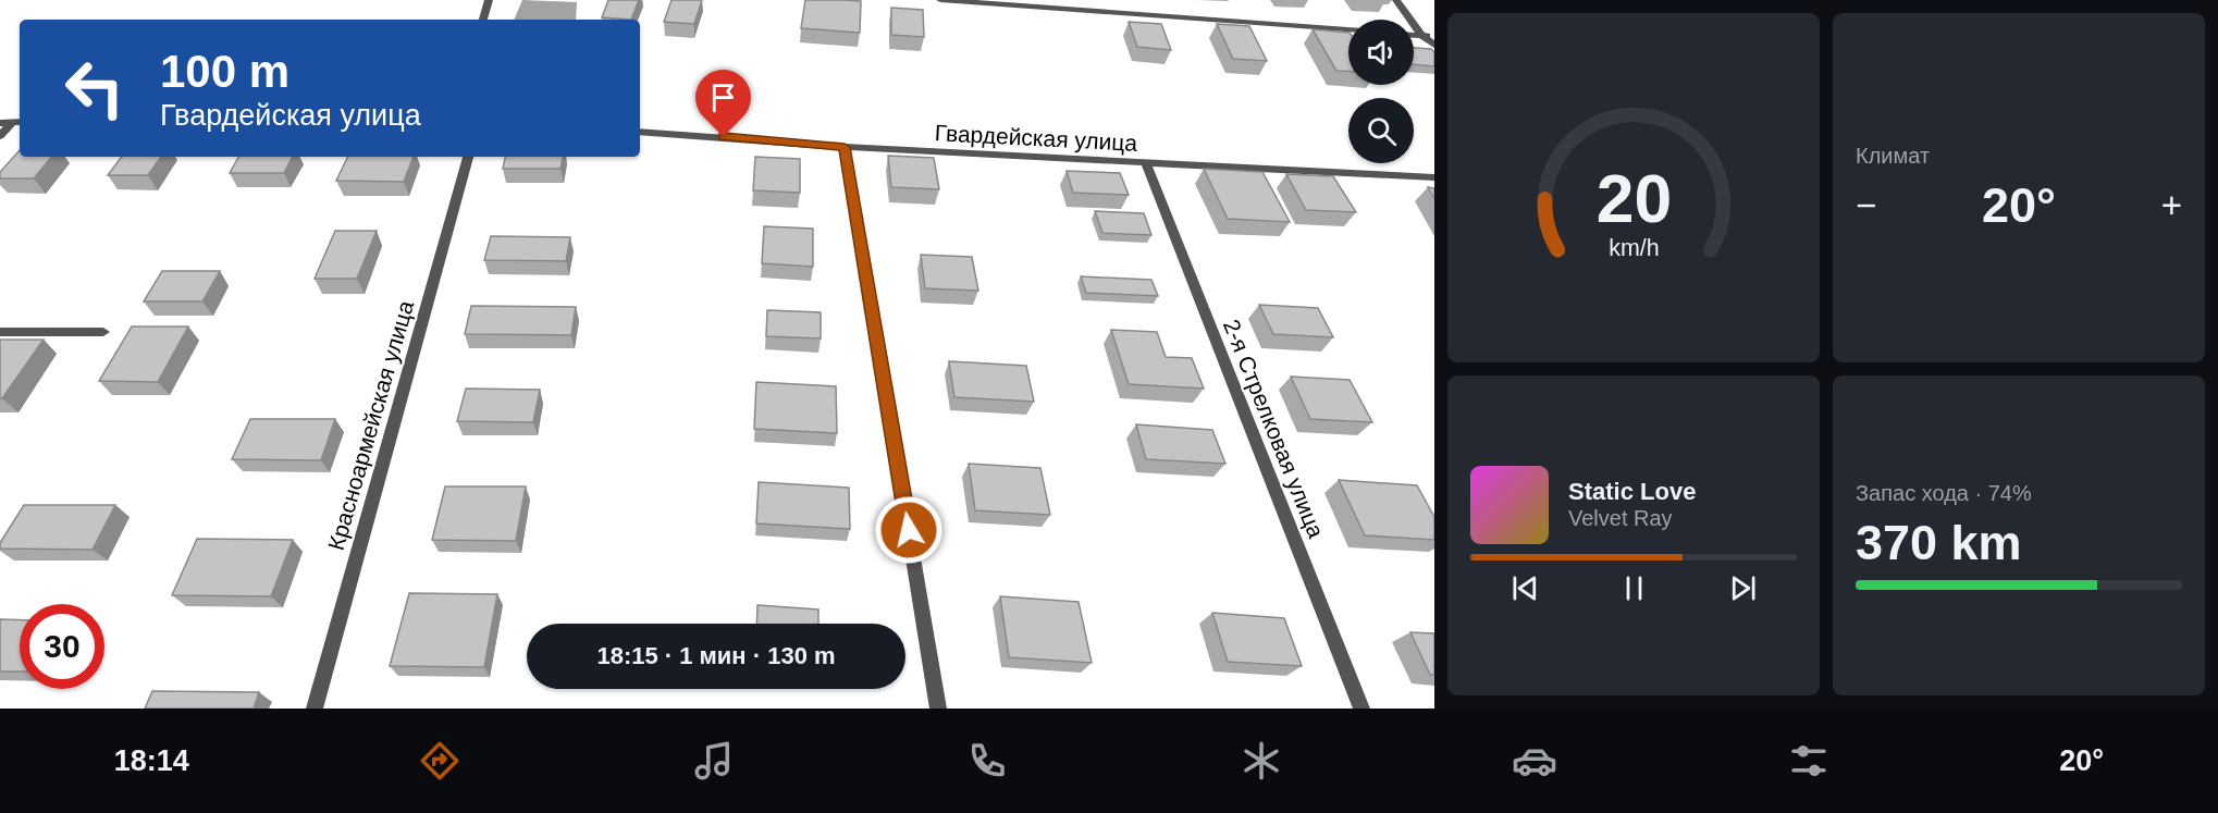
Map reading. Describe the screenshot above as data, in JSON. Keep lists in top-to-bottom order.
{
  "streets": {
    "street": ["Гвардейская улица", "Красноармейская улица", "2-я Стрелковая улица"]
  },
  "crossings": [
    ["Гвардейская улица", "2-я Стрелковая улица"]
  ],
  "page": {
    "tile": [
      "Климат",
      ["Запас хода · 74%", "370 km"]
    ],
    "turn": ["100 m", "Гвардейская улица"],
    "heat": ["−", "20°", "+"],
    "song": ["Static Love", "Velvet Ray"],
    "limit": "30",
    "trip": "18:15 · 1 мин · 130 m",
    "tabs": ["18:14", "20°"],
    "gauge": ["20", "km/h"]
  }
}
